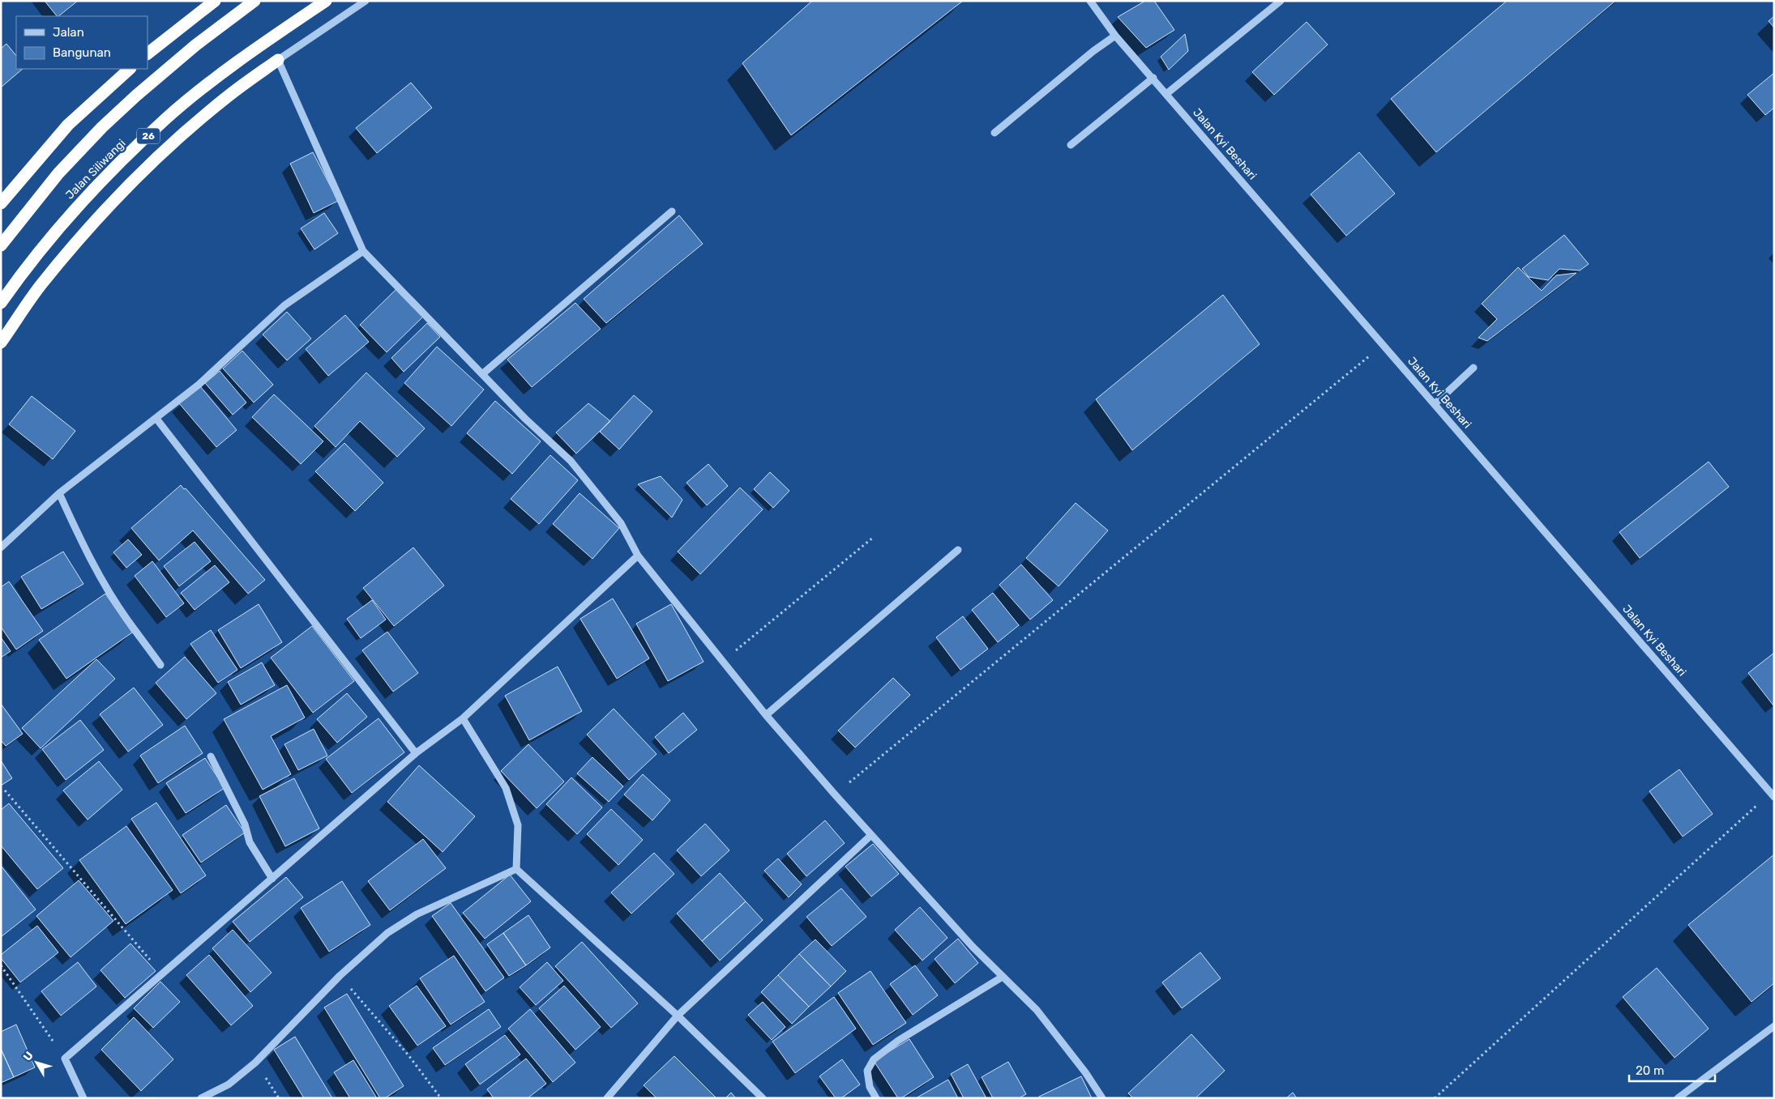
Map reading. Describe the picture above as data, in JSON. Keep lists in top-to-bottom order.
{
  "streets": {
    "highway": ["26", "Jalan Siliwangi"],
    "street": ["Jalan Kyi Beshari"]
  },
  "legend": ["Jalan", "Bangunan"],
  "scale_bar": "20 m",
  "north": "top left"
}
